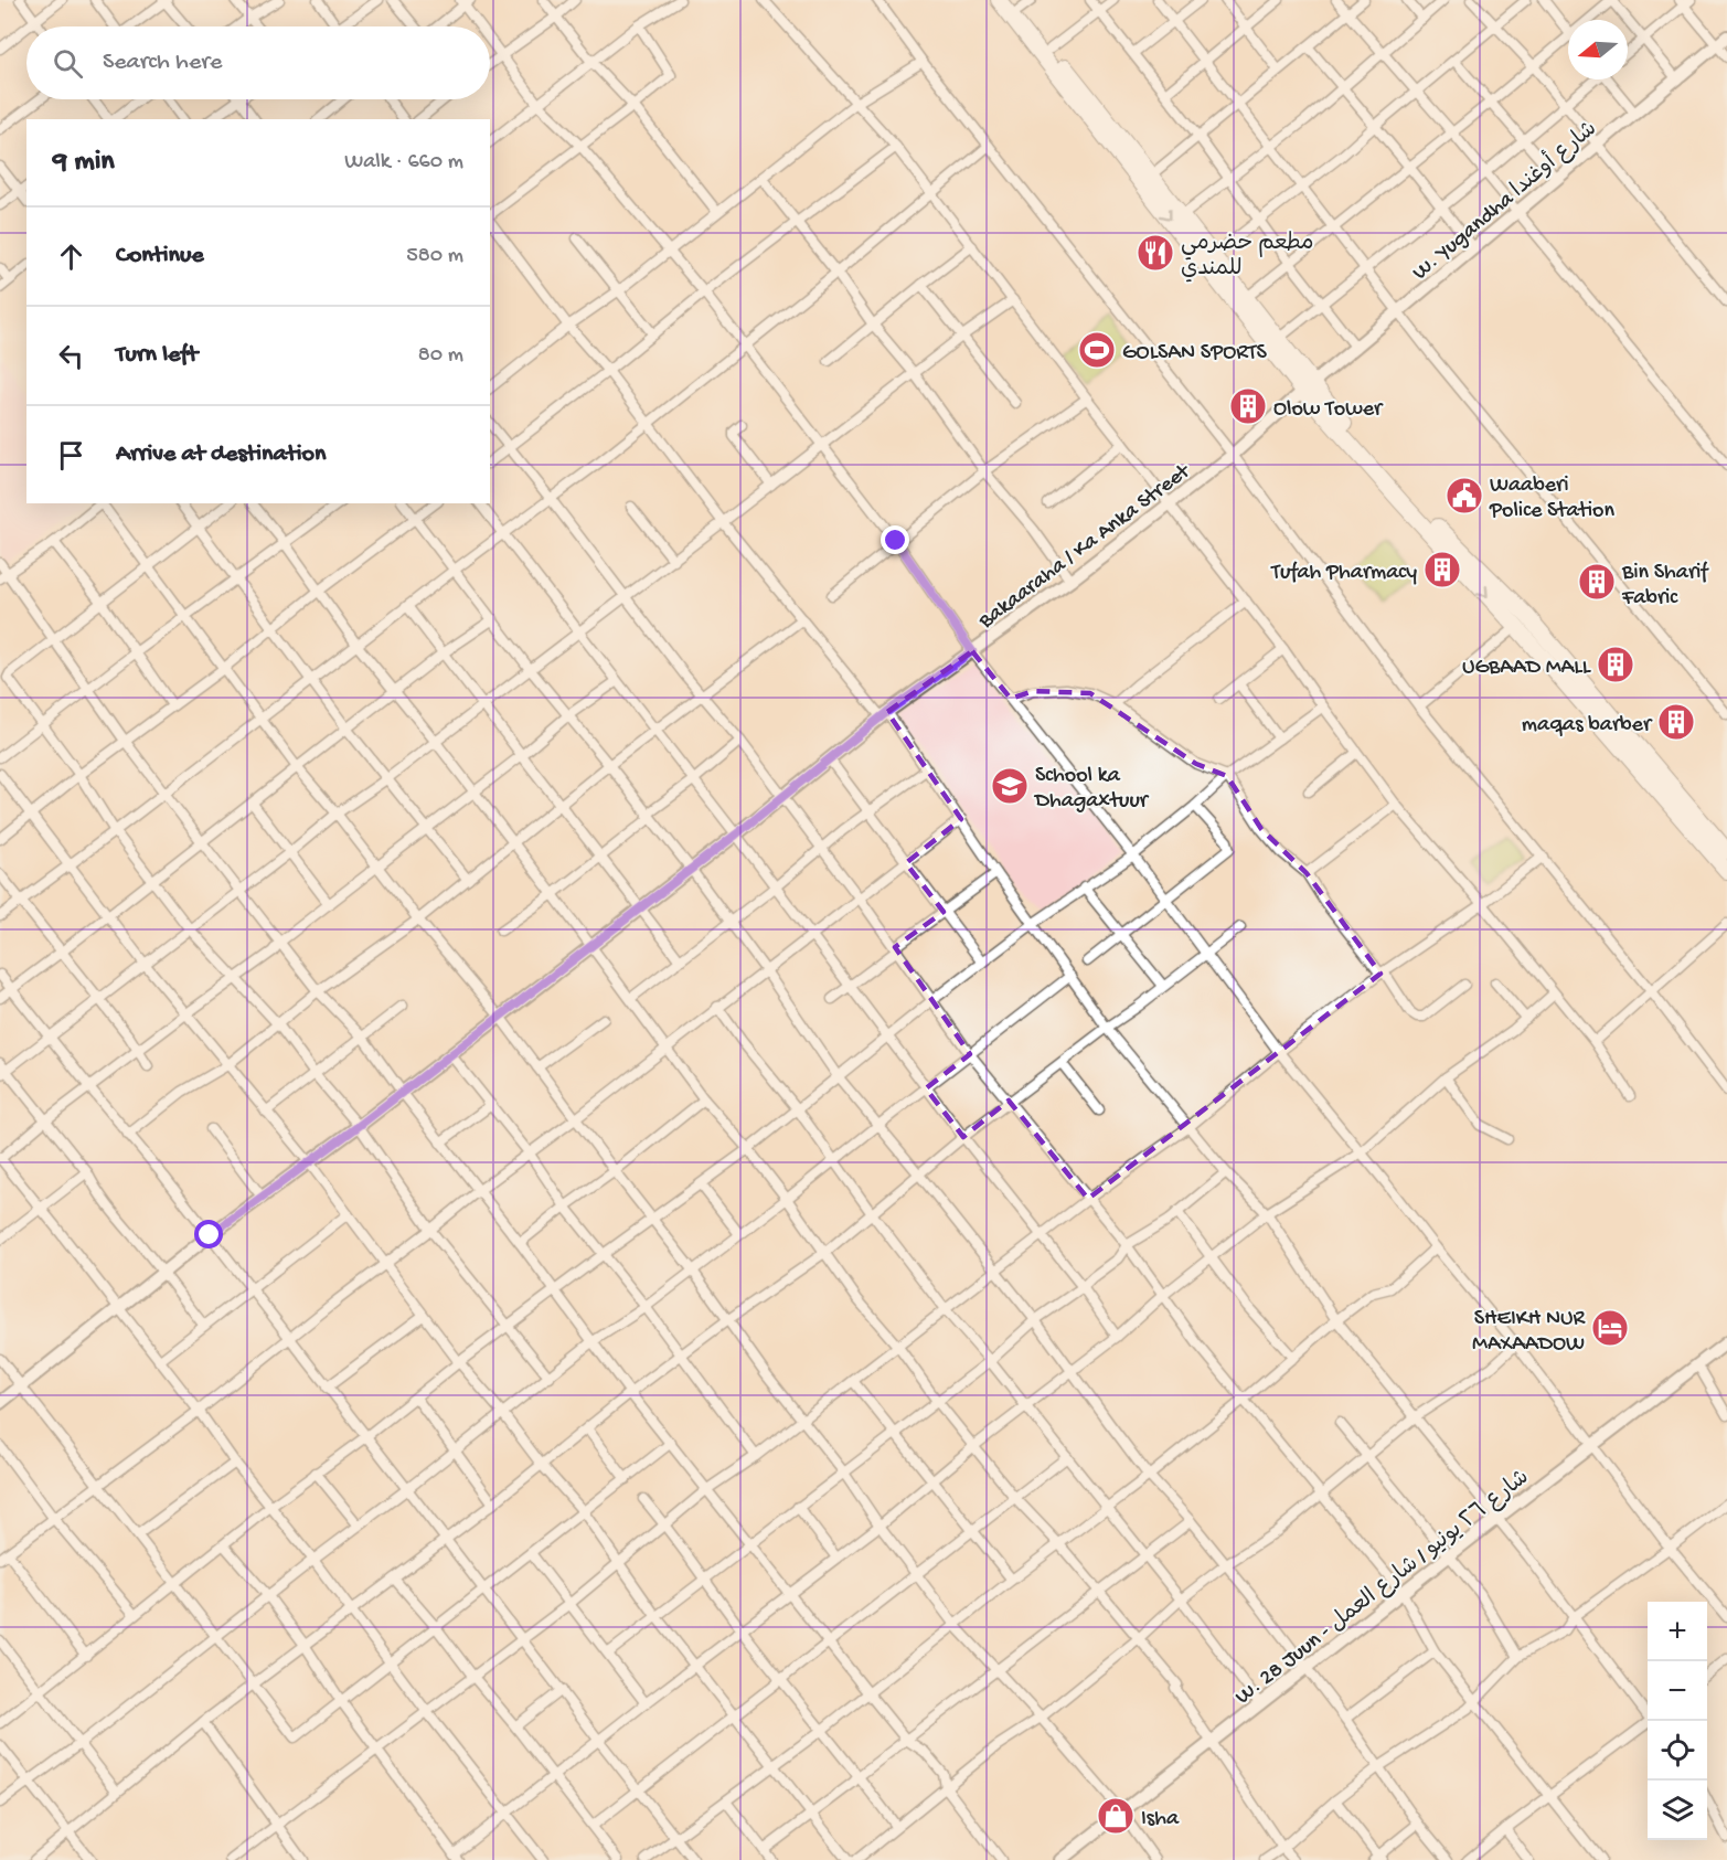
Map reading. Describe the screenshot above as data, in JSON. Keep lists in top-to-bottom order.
{
  "streets": {
    "street": ["W. Yugandha شارع أوغندا", "Bakaaraha / Ka Anka Street", "W. 28 Juun - شارع ٢٦ يونيو / شارع العمل"]
  },
  "crossings": [
    ["W. Yugandha شارع أوغندا", "Bakaaraha / Ka Anka Street"]
  ],
  "places": {
    "restaurant": ["مطعم حضرمي للمندي"],
    "sports": ["GOLSAN SPORTS"],
    "building": [
      "Olow Tower",
      "Tufah Pharmacy",
      "Bin Sharif Fabric",
      "UGBAAD MALL",
      "maqas barber"
    ],
    "public building": ["Waaberi Police Station"],
    "school or university": ["School ka Dhagaxtuur"],
    "hotel": ["SHEIKH NUR MAXAADOW"],
    "shop": ["Isha"]
  },
  "north": "left",
  "page": {
    "search": "Search here",
    "heading": ["9 min", "Walk · 660 m"],
    "list": [
      ["Continue", "580 m"],
      ["Turn left", "80 m"],
      "Arrive at destination"
    ],
    "map_buttons": ["+", "−"]
  }
}
